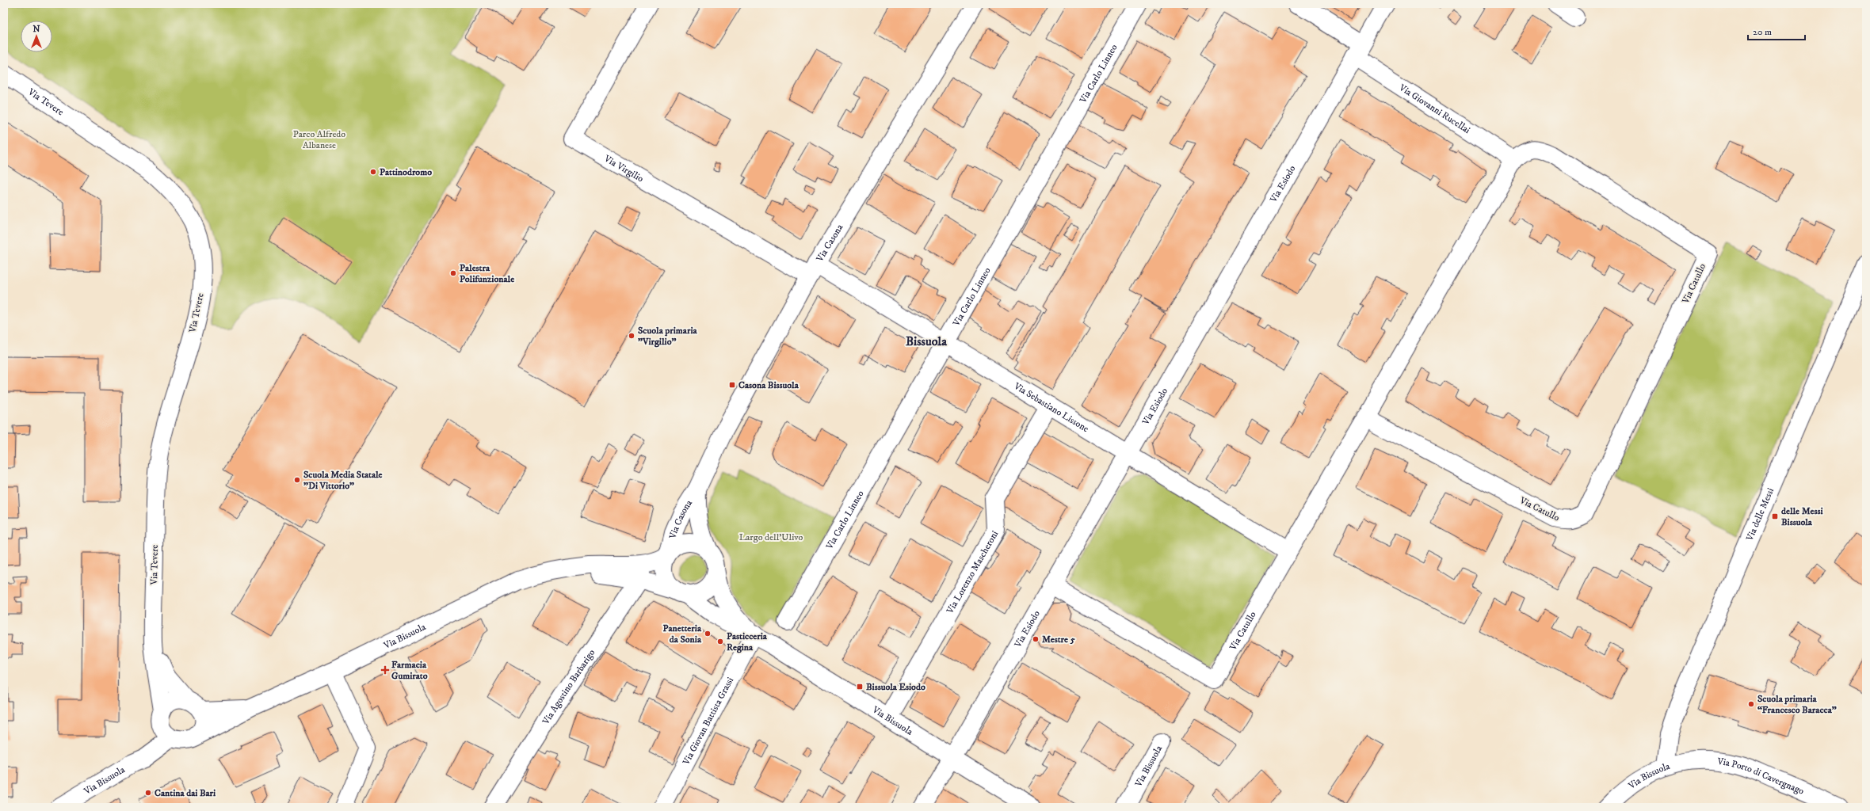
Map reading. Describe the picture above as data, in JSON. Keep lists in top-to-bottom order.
{
  "streets": {
    "street": [
      "Via Carlo Linneo",
      "Via Tevere",
      "Via Giovanni Rucellai",
      "Via Virgilio",
      "Via Esiodo",
      "Via Casona",
      "Via Catullo",
      "Via Sebastiano Lissone",
      "Via delle Messi",
      "Via Lorenzo Mascheroni",
      "Via Bissuola",
      "Via Agostino Barbarigo",
      "Via Giovan Battista Grassi",
      "Via Porto di Cavergnago"
    ]
  },
  "crossings": [
    ["Via Carlo Linneo", "Via Sebastiano Lissone"],
    ["Via Tevere", "Via Bissuola"],
    ["Via Giovanni Rucellai", "Via Esiodo"],
    ["Via Giovanni Rucellai", "Via Catullo"],
    ["Via Virgilio", "Via Casona"],
    ["Via Virgilio", "Via Sebastiano Lissone"],
    ["Via Esiodo", "Via Catullo"],
    ["Via Esiodo", "Via Sebastiano Lissone"],
    ["Via Esiodo", "Via Bissuola"],
    ["Via Casona", "Via Sebastiano Lissone"],
    ["Via Casona", "Via Bissuola"],
    ["Via Catullo", "Via Sebastiano Lissone"],
    ["Via Sebastiano Lissone", "Via Lorenzo Mascheroni"],
    ["Via delle Messi", "Via Bissuola"],
    ["Via Lorenzo Mascheroni", "Via Bissuola"],
    ["Via Bissuola", "Via Agostino Barbarigo"],
    ["Via Bissuola", "Via Giovan Battista Grassi"],
    ["Via Bissuola", "Via Porto di Cavergnago"]
  ],
  "districts": ["Bissuola"],
  "parks": ["Parco Alfredo Albanese", "Largo dell'Ulivo"],
  "places": {
    "other": [
      "Pattinodromo",
      "Palestra Polifunzionale",
      "Scuola primaria \"Virgilio\"",
      "Scuola Media Statale \"Di Vittorio\"",
      "Panetteria da Sonia",
      "Mestre 5",
      "Pasticceria Regina",
      "Scuola primaria “Francesco Baracca”",
      "Cantina dai Bari"
    ],
    "transit": ["Casona Bissuola", "delle Messi Bissuola", "Bissuola Esiodo"],
    "health": ["Farmacia Gumirato"]
  },
  "scale_bar": "20 m",
  "north": "top"
}
